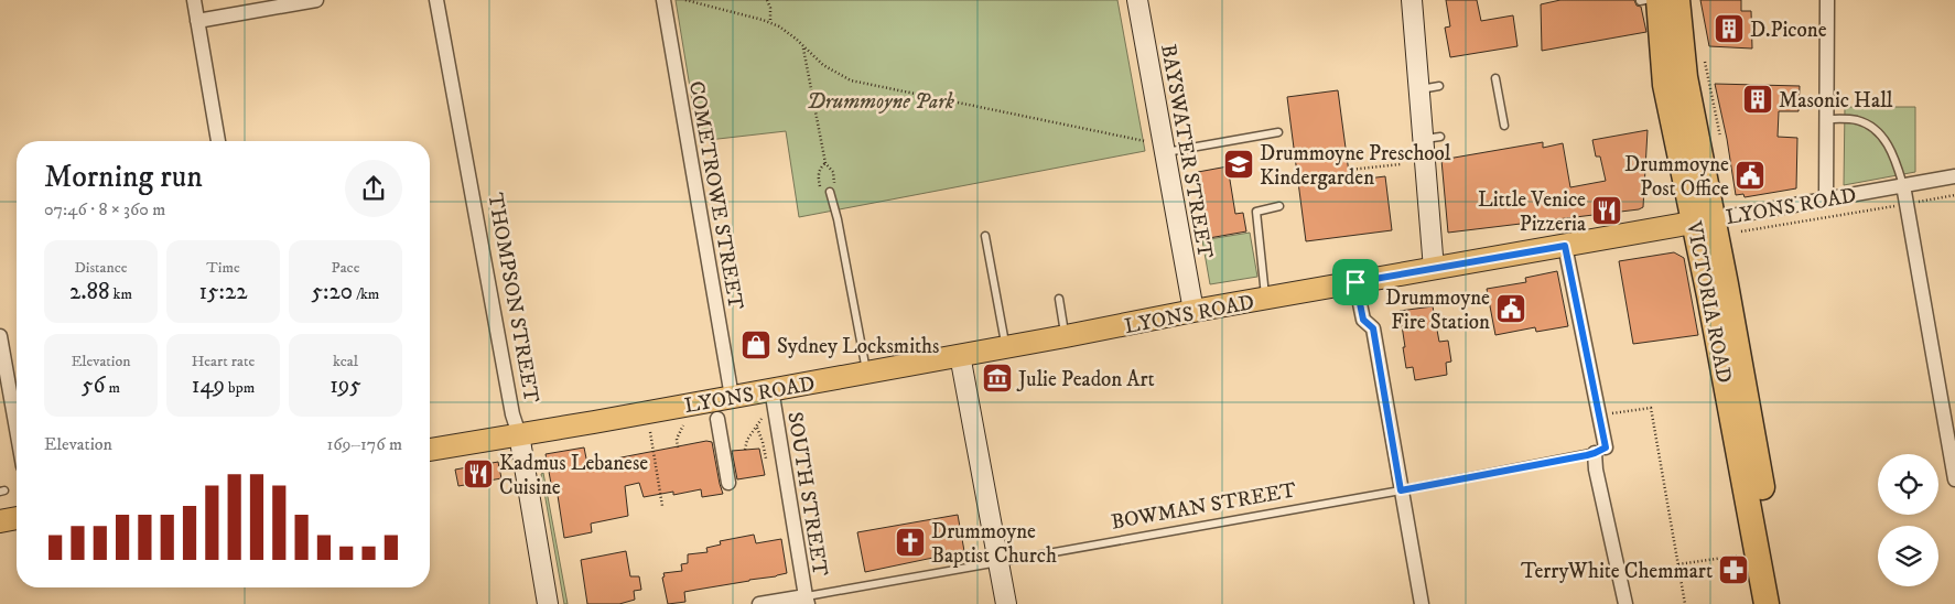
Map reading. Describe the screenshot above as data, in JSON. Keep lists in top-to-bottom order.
{
  "streets": {
    "highway": ["VICTORIA ROAD"],
    "main road": ["LYONS ROAD"],
    "street": [
      "BAYSWATER STREET",
      "COMETROWE STREET",
      "THOMPSON STREET",
      "SOUTH STREET",
      "BOWMAN STREET"
    ]
  },
  "crossings": [
    ["BAYSWATER STREET", "LYONS ROAD"],
    ["COMETROWE STREET", "LYONS ROAD"],
    ["LYONS ROAD", "THOMPSON STREET"],
    ["LYONS ROAD", "VICTORIA ROAD"],
    ["LYONS ROAD", "SOUTH STREET"],
    ["SOUTH STREET", "BOWMAN STREET"]
  ],
  "parks": ["Drummoyne Park"],
  "places": {
    "building": ["D.Picone", "Masonic Hall"],
    "school or university": ["Drummoyne Preschool Kindergarden"],
    "public building": ["Drummoyne Post Office", "Drummoyne Fire Station"],
    "restaurant": ["Little Venice Pizzeria", "Kadmus Lebanese Cuisine"],
    "shop": ["Sydney Locksmiths"],
    "museum": ["Julie Peadon Art"],
    "church": ["Drummoyne Baptist Church"],
    "pharmacy": ["TerryWhite Chemmart"]
  },
  "page": {
    "heading": ["Morning run", "07:46 · 8 × 360 m"],
    "stats": [
      ["Distance", "2.88 km"],
      ["Time", "15:22"],
      ["Pace", "5:20 /km"],
      ["Elevation", "56 m"],
      ["Heart rate", "149 bpm"],
      ["kcal", "195"]
    ],
    "chart": ["Elevation", "169–176 m"]
  }
}
